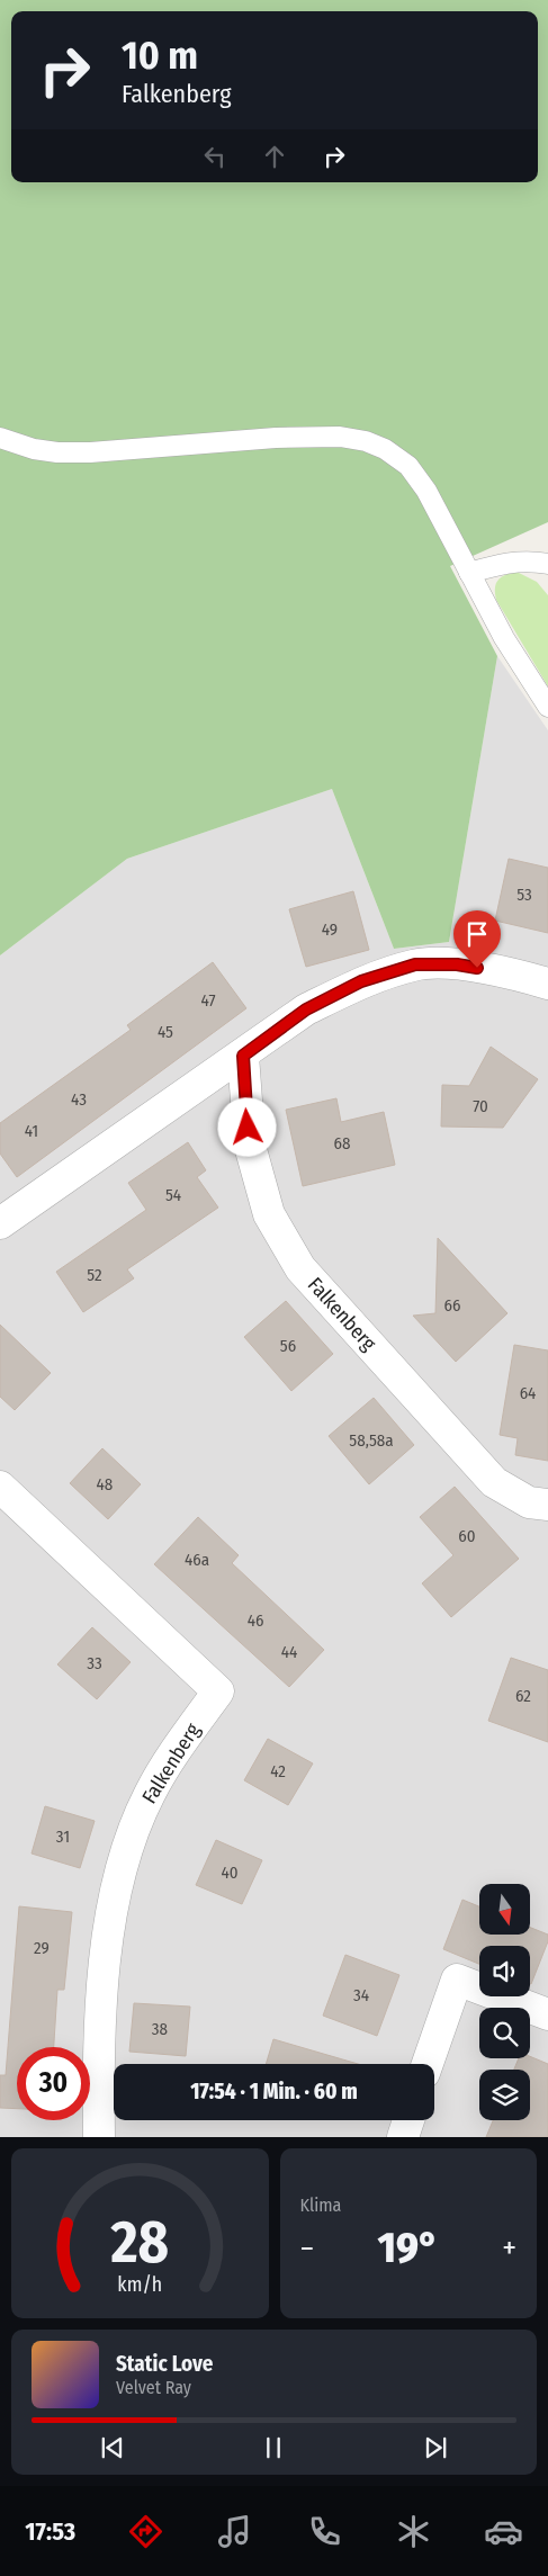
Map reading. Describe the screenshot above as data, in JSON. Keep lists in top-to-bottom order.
{
  "streets": {
    "street": ["Falkenberg"]
  },
  "house_numbers": [
    "53",
    "49",
    "47",
    "45",
    "43",
    "70",
    "41",
    "68",
    "54",
    "52",
    "66",
    "56",
    "64",
    "58,58a",
    "48",
    "60",
    "46a",
    "46",
    "44",
    "33",
    "62",
    "42",
    "31",
    "40",
    "29",
    "34",
    "38"
  ],
  "north": "bottom",
  "page": {
    "turn": ["10 m", "Falkenberg"],
    "limit": "30",
    "trip": "17:54 · 1 Min. · 60 m",
    "tile": "Klima",
    "heat": ["−", "19°", "+"],
    "song": ["Static Love", "Velvet Ray"],
    "tabs": "17:53",
    "gauge": ["28", "km/h"]
  }
}
